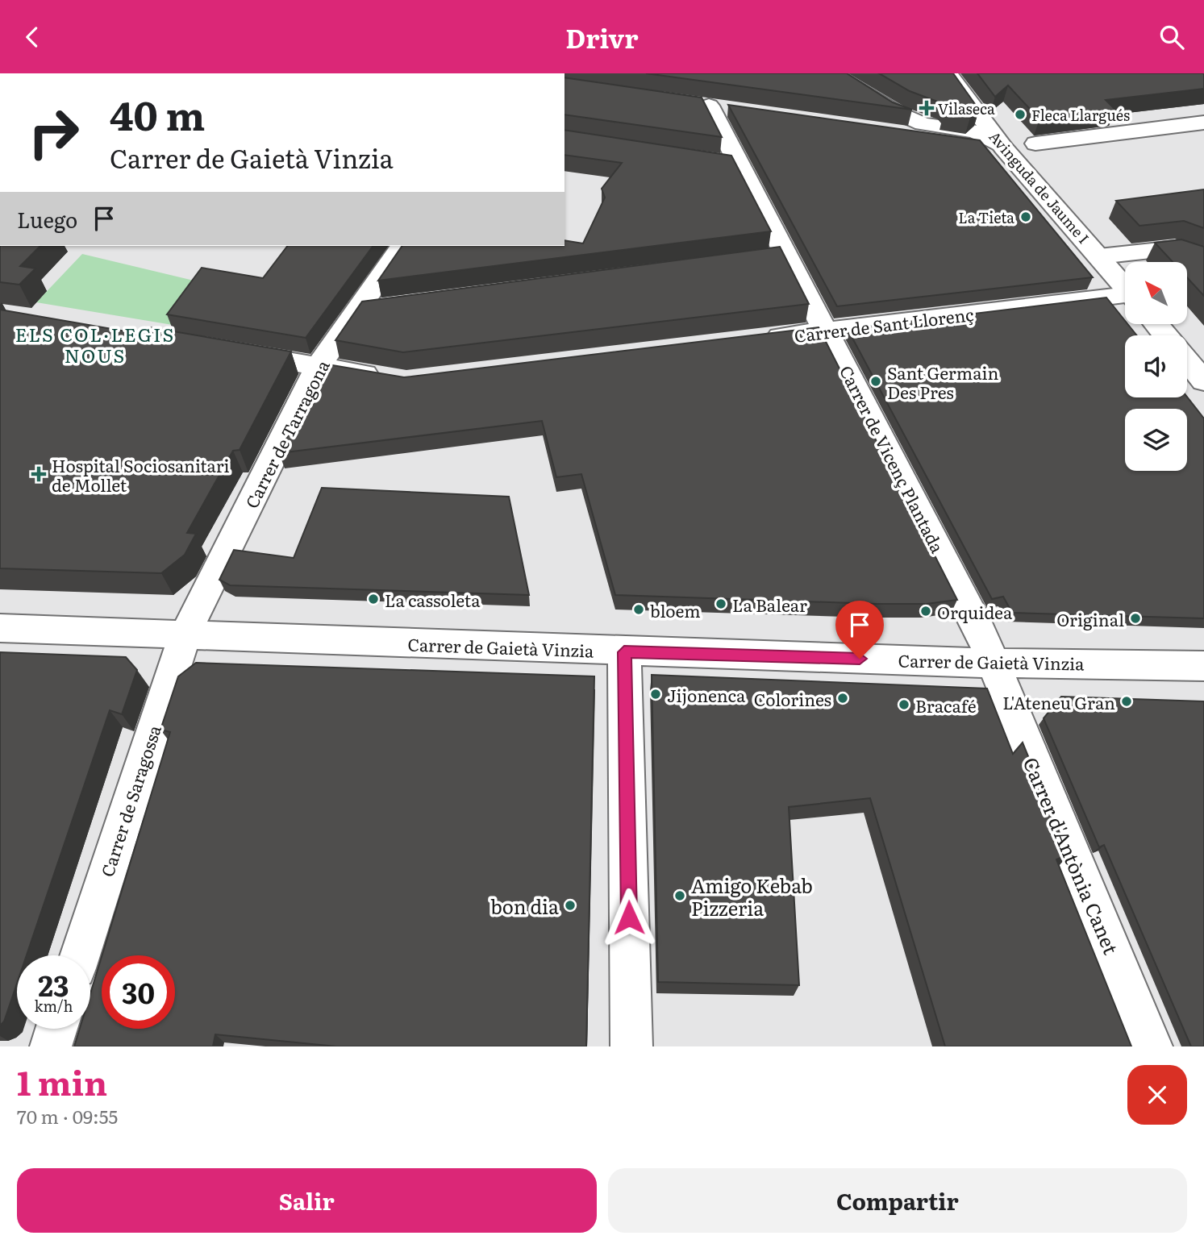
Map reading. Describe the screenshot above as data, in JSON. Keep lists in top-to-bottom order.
{
  "streets": {
    "street": [
      "Avinguda de Jaume I",
      "Carrer de Sant Llorenç",
      "Carrer de Tarragona",
      "Carrer de Vicenç Plantada",
      "Carrer de Gaietà Vinzia",
      "Carrer de Saragossa",
      "Carrer d'Antònia Canet"
    ]
  },
  "crossings": [
    ["Carrer de Sant Llorenç", "Carrer de Vicenç Plantada"],
    ["Carrer de Tarragona", "Carrer de Gaietà Vinzia"],
    ["Carrer de Tarragona", "Carrer de Saragossa"],
    ["Carrer de Vicenç Plantada", "Carrer de Gaietà Vinzia"],
    ["Carrer de Vicenç Plantada", "Carrer d'Antònia Canet"],
    ["Carrer de Gaietà Vinzia", "Carrer de Saragossa"],
    ["Carrer de Gaietà Vinzia", "Carrer d'Antònia Canet"]
  ],
  "districts": ["ELS COL·LEGIS NOUS"],
  "places": {
    "health": ["Vilaseca", "Hospital Sociosanitari de Mollet"],
    "other": [
      "Fleca Llargués",
      "La Tieta",
      "Sant Germain Des Pres",
      "La cassoleta",
      "La Balear",
      "bloem",
      "Orquidea",
      "Original",
      "Jijonenca",
      "Colorines",
      "L'Ateneu Gran",
      "Bracafé",
      "Amigo Kebab Pizzeria",
      "bon dia"
    ]
  },
  "north": "top left",
  "page": {
    "header": "Drivr",
    "turn": ["40 m", "Carrer de Gaietà Vinzia"],
    "then": "Luego",
    "speed": "23 km/h",
    "limit": "30",
    "heading": ["1 min", "70 m · 09:55"],
    "buttons": ["Salir", "Compartir"]
  }
}
